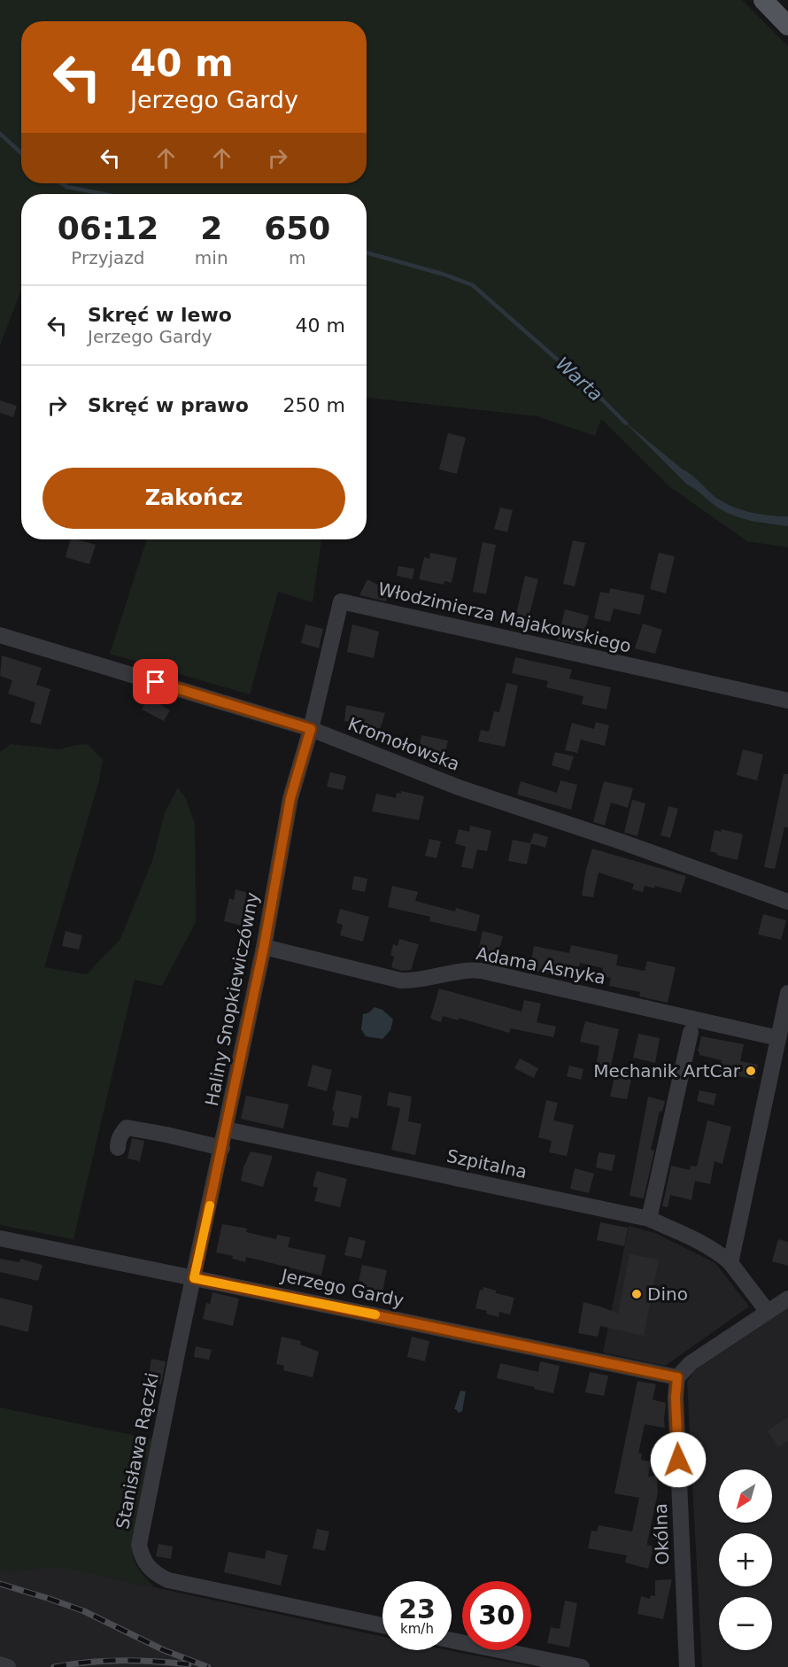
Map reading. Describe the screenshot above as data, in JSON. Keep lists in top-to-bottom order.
{
  "streets": {
    "street": [
      "Włodzimierza Majakowskiego",
      "Kromołowska",
      "Adama Asnyka",
      "Haliny Snopkiewiczówny",
      "Szpitalna",
      "Jerzego Gardy",
      "Stanisława Rączki",
      "Okólna"
    ]
  },
  "crossings": [
    ["Włodzimierza Majakowskiego", "Kromołowska"],
    ["Włodzimierza Majakowskiego", "Haliny Snopkiewiczówny"],
    ["Kromołowska", "Haliny Snopkiewiczówny"],
    ["Adama Asnyka", "Haliny Snopkiewiczówny"],
    ["Haliny Snopkiewiczówny", "Szpitalna"],
    ["Haliny Snopkiewiczówny", "Jerzego Gardy"],
    ["Haliny Snopkiewiczówny", "Stanisława Rączki"],
    ["Jerzego Gardy", "Stanisława Rączki"],
    ["Jerzego Gardy", "Okólna"]
  ],
  "water": ["Warta"],
  "places": ["Mechanik ArtCar", "Dino"],
  "north": "bottom left",
  "page": {
    "turn": ["40 m", "Jerzego Gardy"],
    "eta": [
      "06:12",
      "Przyjazd",
      "2",
      "min",
      "650",
      "m"
    ],
    "list": [
      {
        "name": "Skręć w lewo",
        "note": "Jerzego Gardy",
        "value": "40 m"
      },
      {
        "name": "Skręć w prawo",
        "value": "250 m"
      }
    ],
    "buttons": "Zakończ",
    "map_buttons": ["+", "−"],
    "speed": "23 km/h",
    "limit": "30"
  }
}
